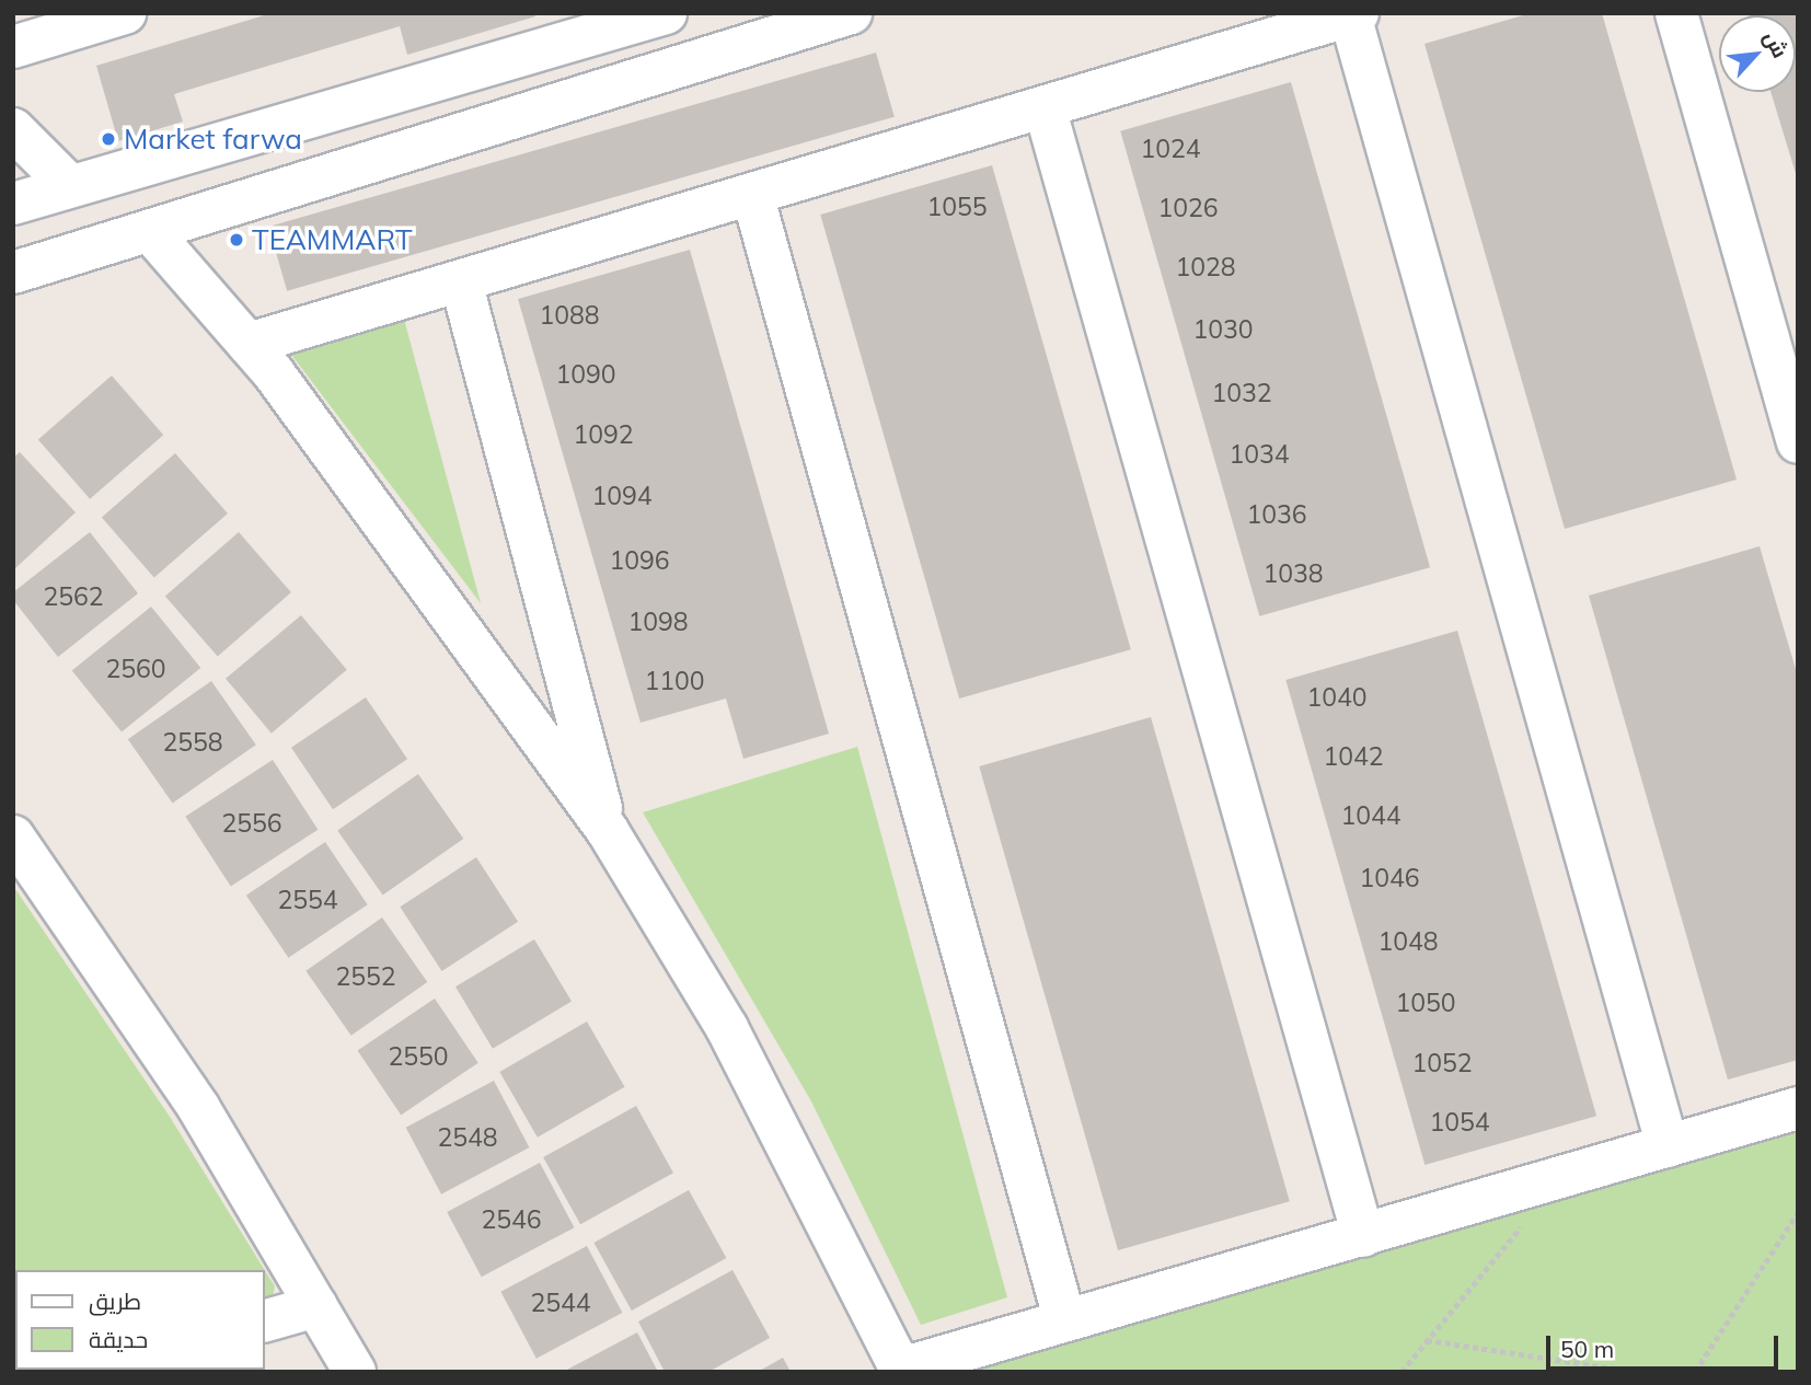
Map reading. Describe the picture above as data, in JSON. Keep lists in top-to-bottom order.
{
  "places": ["Market farwa", "TEAMMART"],
  "house_numbers": [
    "1024",
    "1055",
    "1026",
    "1028",
    "1088",
    "1030",
    "1090",
    "1032",
    "1092",
    "1034",
    "1094",
    "1036",
    "1096",
    "1038",
    "2562",
    "1098",
    "2560",
    "1100",
    "1040",
    "2558",
    "1042",
    "1044",
    "2556",
    "1046",
    "2554",
    "1048",
    "2552",
    "1050",
    "2550",
    "1052",
    "1054",
    "2548",
    "2546",
    "2544"
  ],
  "legend": ["طريق", "حديقة"],
  "scale_bar": "50 m",
  "north": "top right"
}
